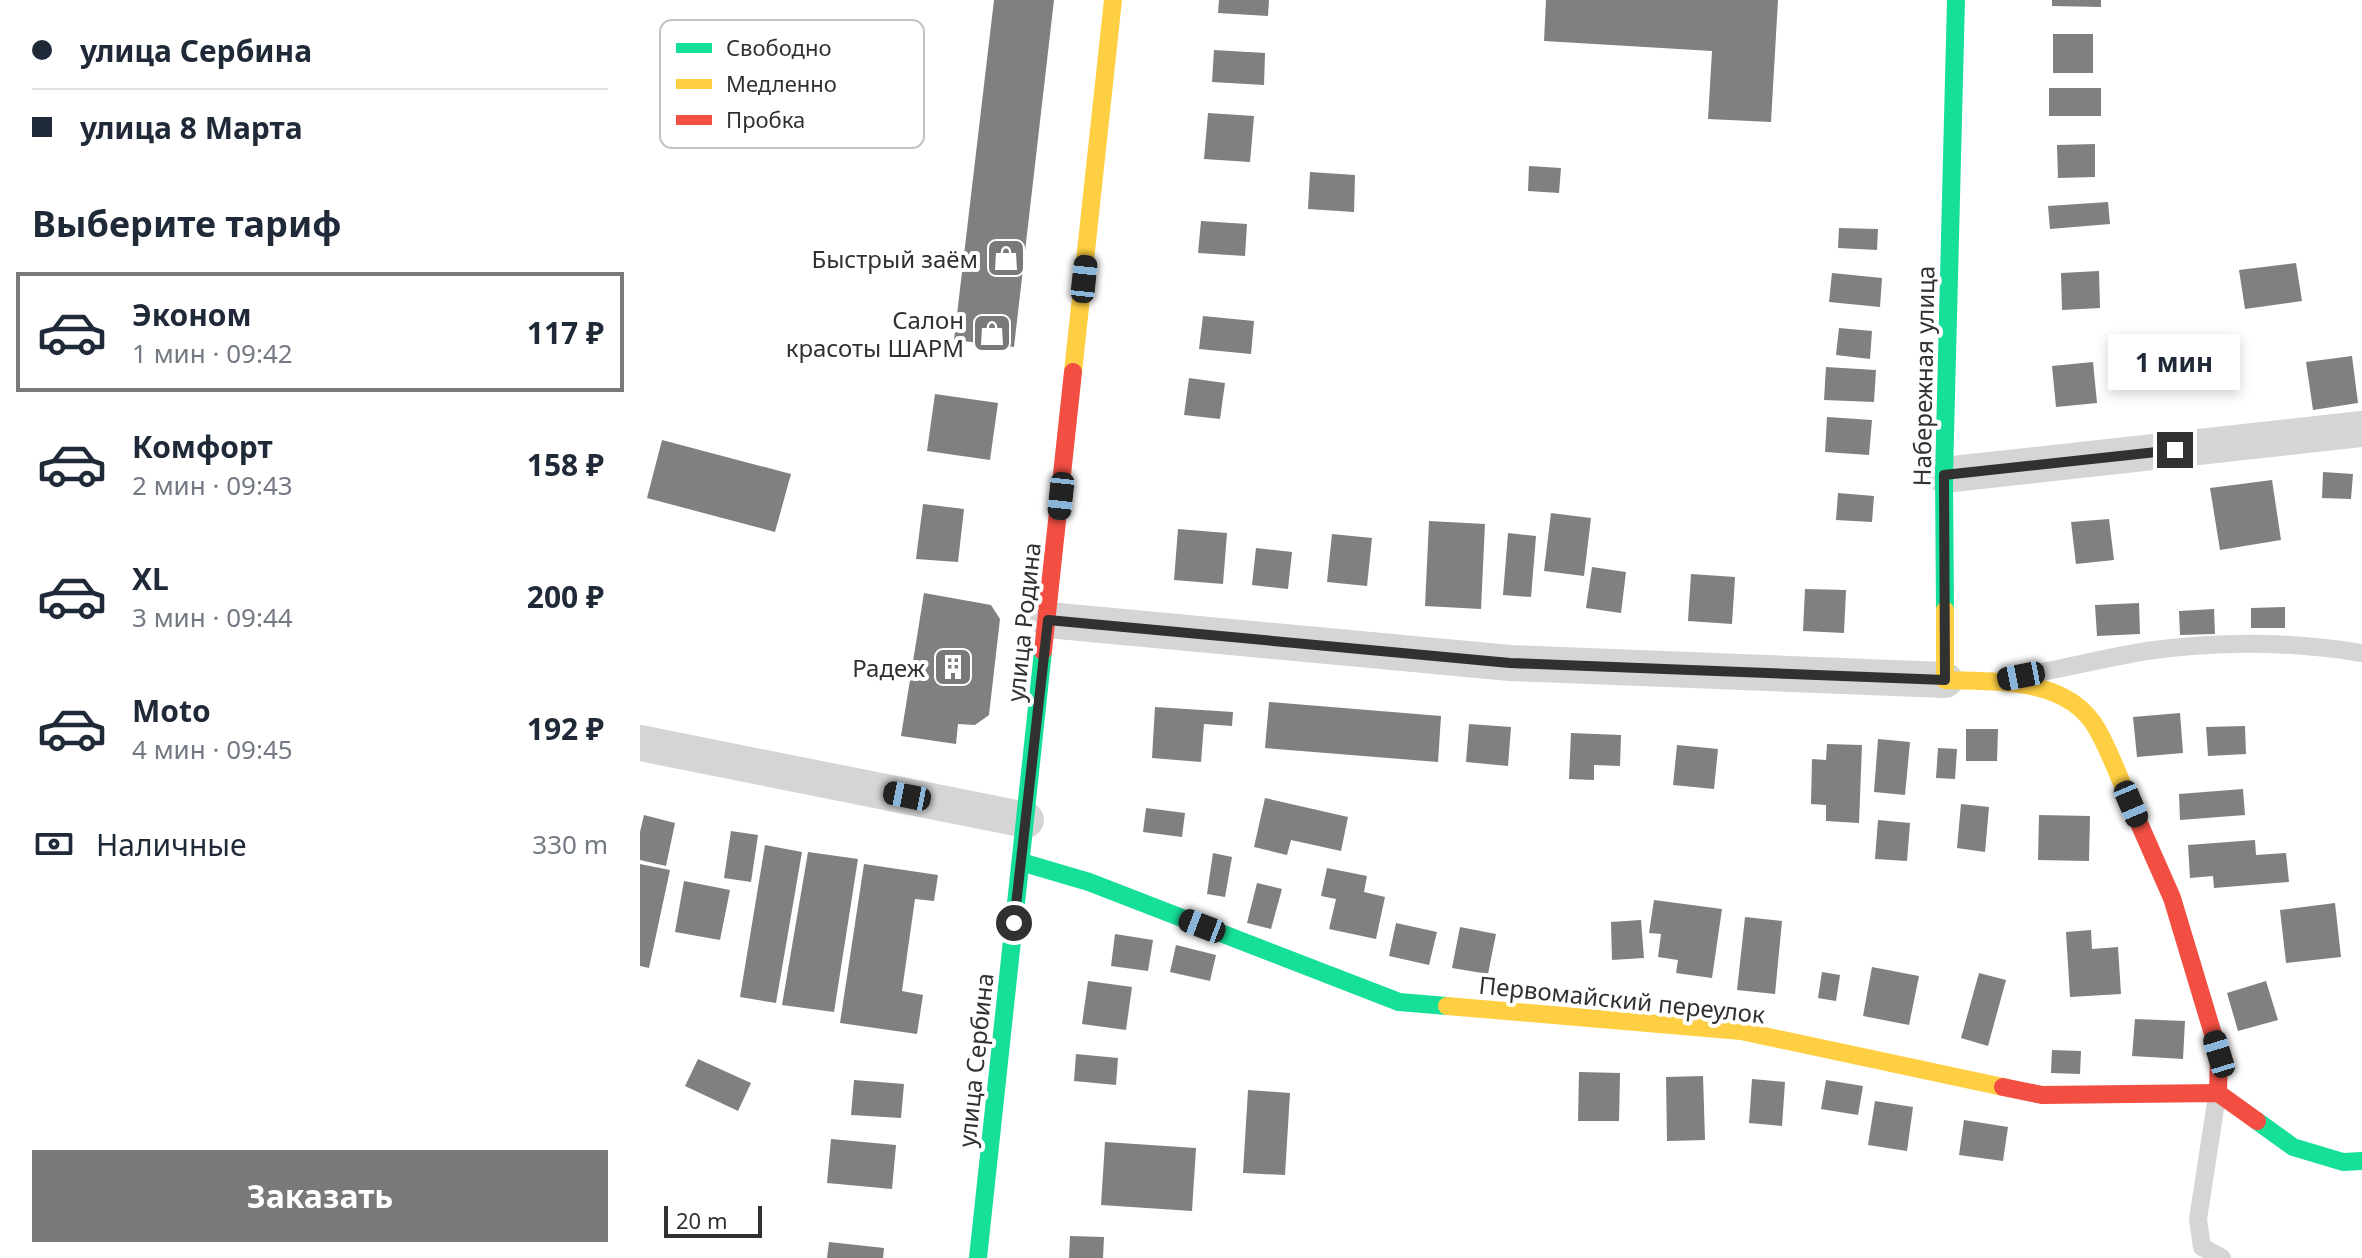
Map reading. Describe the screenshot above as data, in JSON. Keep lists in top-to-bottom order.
{
  "streets": {
    "street": [
      "Набережная улица",
      "улица Родина",
      "Первомайский переулок",
      "улица Сербина"
    ]
  },
  "crossings": [
    ["улица Родина", "улица Сербина"],
    ["Первомайский переулок", "улица Сербина"]
  ],
  "places": {
    "shop": ["Быстрый заём", "Салон красоты ШАРМ"],
    "building": ["Радеж"]
  },
  "legend": ["Свободно", "Медленно", "Пробка"],
  "scale_bar": "20 m",
  "page": {
    "banner": ["улица Сербина", "улица 8 Марта"],
    "heading": "Выберите тариф",
    "list": [
      {
        "name": "Эконом",
        "note": "1 мин · 09:42",
        "value": "117 ₽"
      },
      {
        "name": "Комфорт",
        "note": "2 мин · 09:43",
        "value": "158 ₽"
      },
      {
        "name": "XL",
        "note": "3 мин · 09:44",
        "value": "200 ₽"
      },
      {
        "name": "Moto",
        "note": "4 мин · 09:45",
        "value": "192 ₽"
      }
    ],
    "bubble": "1 мин",
    "pay": ["Наличные", "330 m"],
    "buttons": "Заказать",
    "scale": "20 m"
  }
}
